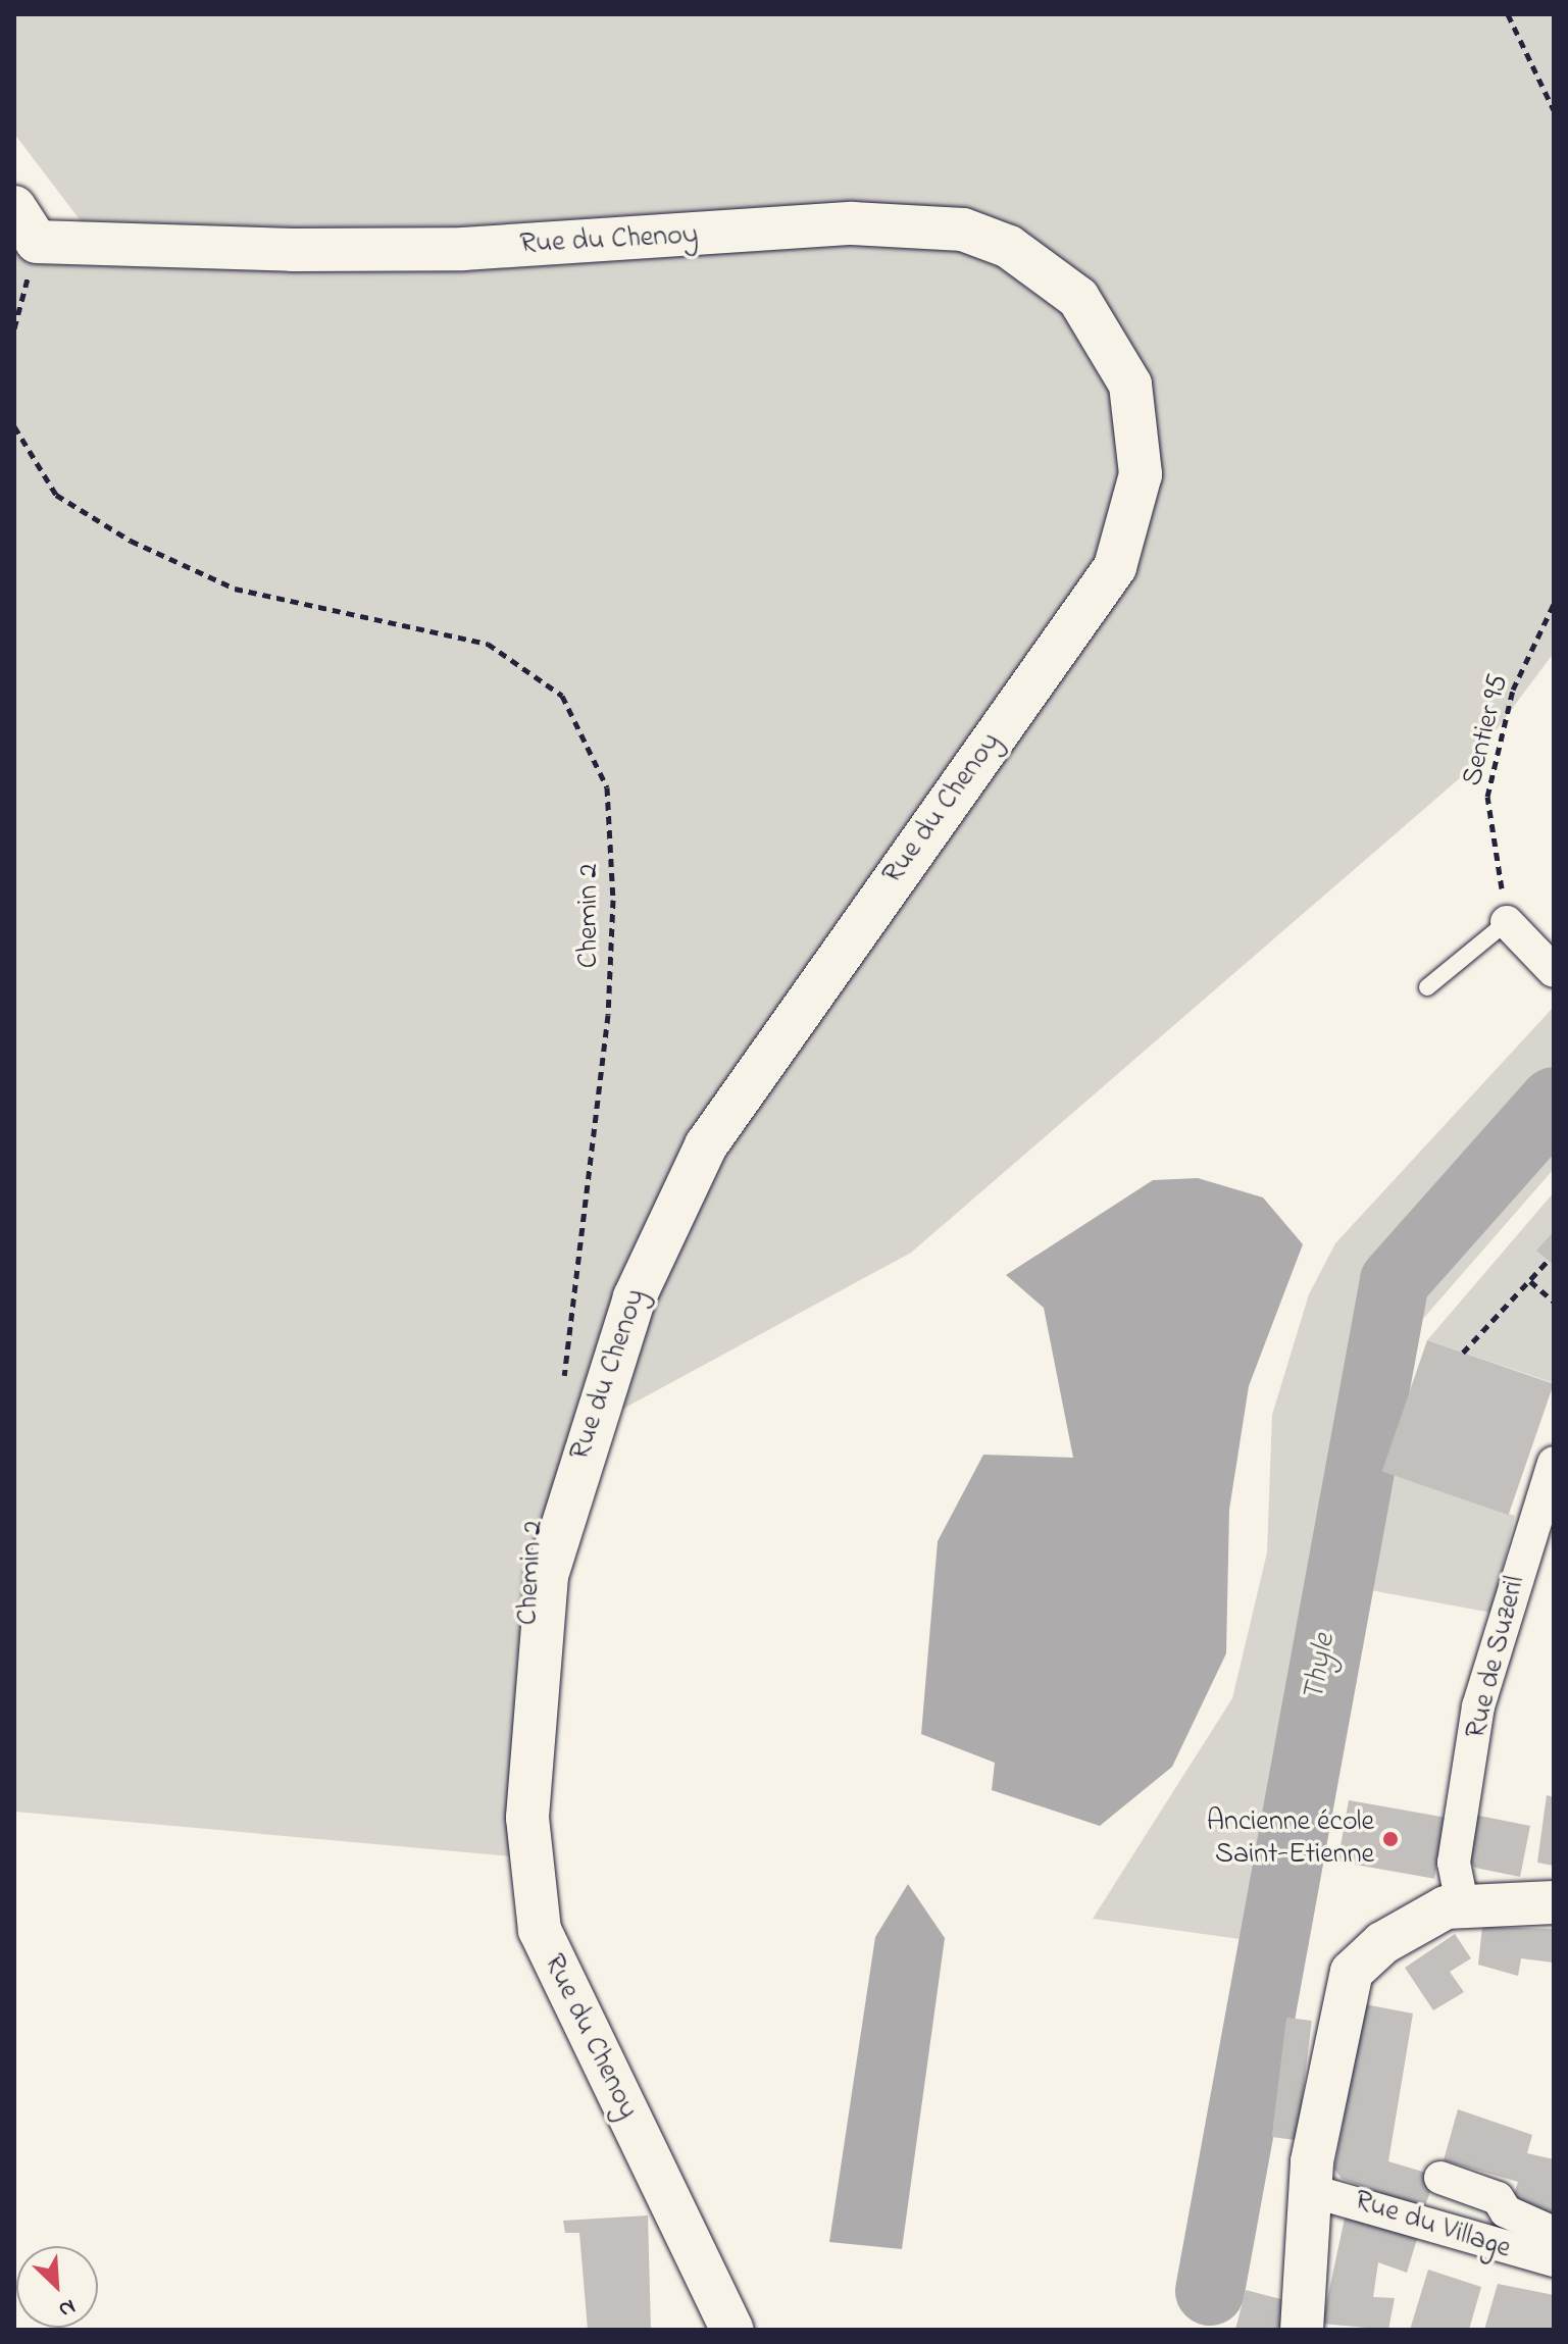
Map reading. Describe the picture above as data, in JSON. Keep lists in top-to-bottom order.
{
  "streets": {
    "street": ["Rue du Chenoy", "Rue de Suzeril", "Rue du Village"],
    "path": ["Sentier 95", "Chemin 2"]
  },
  "water": ["Thyle"],
  "places": ["Ancienne école Saint-Etienne"],
  "north": "bottom right"
}
